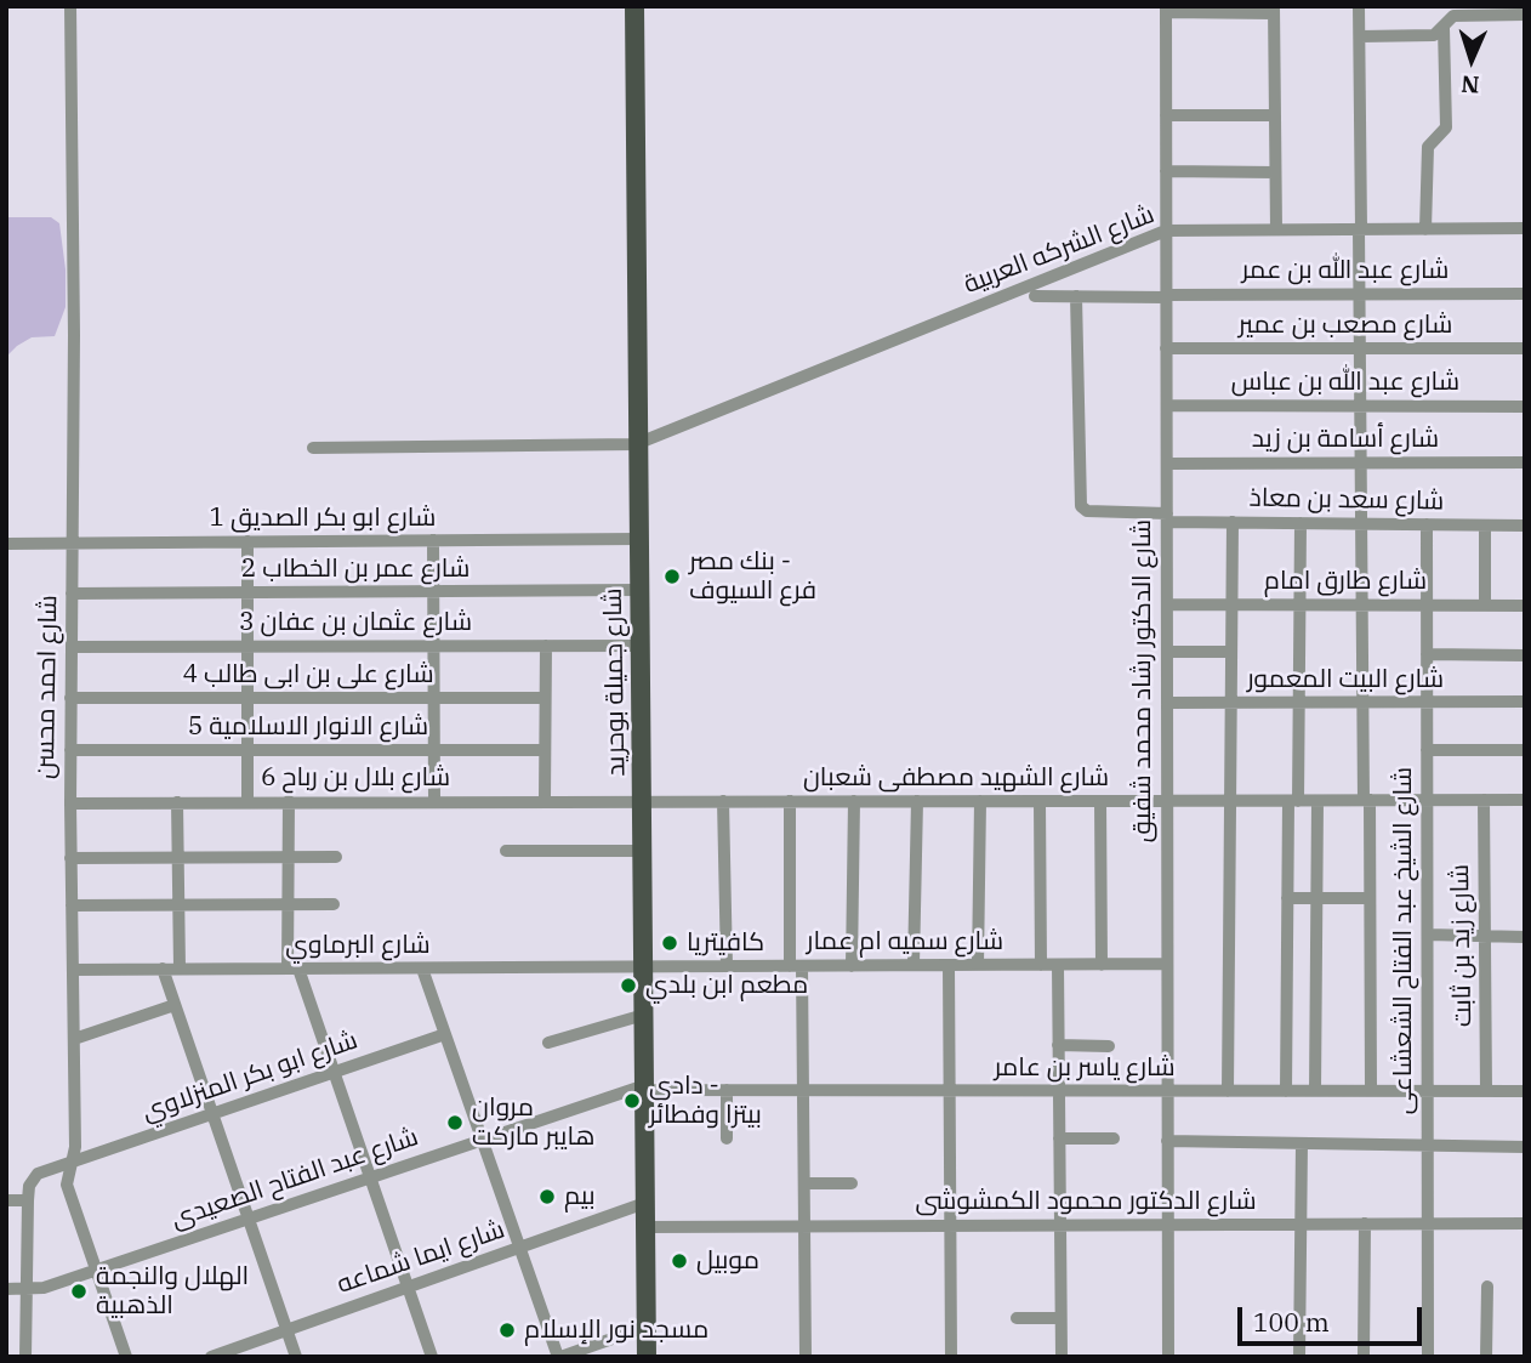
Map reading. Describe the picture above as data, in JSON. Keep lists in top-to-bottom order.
{
  "streets": {
    "main road": ["شارع جميلة بوحريد"],
    "street": [
      "شارع الشركه العربية",
      "شارع عبد الله بن عمر",
      "شارع مصعب بن عمير",
      "شارع عبد الله بن عباس",
      "شارع أسامة بن زيد",
      "شارع سعد بن معاذ",
      "شارع ابو بكر الصديق 1",
      "شارع عمر بن الخطاب 2",
      "شارع طارق امام",
      "شارع عثمان بن عفان 3",
      "شارع على بن ابى طالب 4",
      "شارع البيت المعمور",
      "شارع الدكتور رشاد محمد شفيق",
      "شارع احمد محسن",
      "شارع الانوار الاسلامية 5",
      "شارع بلال بن رباح 6",
      "شارع الشهيد مصطفى شعبان",
      "شارع الشيخ عبد الفتاح الشعشاعى",
      "شارع سميه ام عمار",
      "شارع البرماوي",
      "شارع زيد بن ثابت",
      "شارع ياسر بن عامر",
      "شارع ابو بكر المنزلاوي",
      "شارع عبد الفتاح الصعيدى",
      "شارع الدكتور محمود الكمشوشى",
      "شارع ايما شماعه"
    ]
  },
  "crossings": [
    ["شارع الشركه العربية", "شارع الدكتور رشاد محمد شفيق"],
    ["شارع الشركه العربية", "شارع جميلة بوحريد"],
    ["شارع عبد الله بن عمر", "شارع سعد بن معاذ"],
    ["شارع عبد الله بن عمر", "شارع الدكتور رشاد محمد شفيق"],
    ["شارع مصعب بن عمير", "شارع الدكتور رشاد محمد شفيق"],
    ["شارع عبد الله بن عباس", "شارع الدكتور رشاد محمد شفيق"],
    ["شارع أسامة بن زيد", "شارع الدكتور رشاد محمد شفيق"],
    ["شارع سعد بن معاذ", "شارع الدكتور رشاد محمد شفيق"],
    ["شارع سعد بن معاذ", "شارع الشيخ عبد الفتاح الشعشاعى"],
    ["شارع ابو بكر الصديق 1", "شارع جميلة بوحريد"],
    ["شارع ابو بكر الصديق 1", "شارع احمد محسن"],
    ["شارع عمر بن الخطاب 2", "شارع جميلة بوحريد"],
    ["شارع عمر بن الخطاب 2", "شارع احمد محسن"],
    ["شارع طارق امام", "شارع الدكتور رشاد محمد شفيق"],
    ["شارع طارق امام", "شارع الشيخ عبد الفتاح الشعشاعى"],
    ["شارع عثمان بن عفان 3", "شارع جميلة بوحريد"],
    ["شارع عثمان بن عفان 3", "شارع احمد محسن"],
    ["شارع على بن ابى طالب 4", "شارع احمد محسن"],
    ["شارع البيت المعمور", "شارع الدكتور رشاد محمد شفيق"],
    ["شارع البيت المعمور", "شارع الشيخ عبد الفتاح الشعشاعى"],
    ["شارع الدكتور رشاد محمد شفيق", "شارع الشهيد مصطفى شعبان"],
    ["شارع الدكتور رشاد محمد شفيق", "شارع سميه ام عمار"],
    ["شارع الدكتور رشاد محمد شفيق", "شارع ياسر بن عامر"],
    ["شارع الدكتور رشاد محمد شفيق", "شارع الدكتور محمود الكمشوشى"],
    ["شارع جميلة بوحريد", "شارع بلال بن رباح 6"],
    ["شارع جميلة بوحريد", "شارع الشهيد مصطفى شعبان"],
    ["شارع جميلة بوحريد", "شارع سميه ام عمار"],
    ["شارع جميلة بوحريد", "شارع البرماوي"],
    ["شارع جميلة بوحريد", "شارع ياسر بن عامر"],
    ["شارع جميلة بوحريد", "شارع عبد الفتاح الصعيدى"],
    ["شارع جميلة بوحريد", "شارع الدكتور محمود الكمشوشى"],
    ["شارع جميلة بوحريد", "شارع ايما شماعه"],
    ["شارع احمد محسن", "شارع الانوار الاسلامية 5"],
    ["شارع احمد محسن", "شارع بلال بن رباح 6"],
    ["شارع احمد محسن", "شارع البرماوي"],
    ["شارع احمد محسن", "شارع ابو بكر المنزلاوي"],
    ["شارع احمد محسن", "شارع عبد الفتاح الصعيدى"],
    ["شارع بلال بن رباح 6", "شارع الشهيد مصطفى شعبان"],
    ["شارع الشهيد مصطفى شعبان", "شارع الشيخ عبد الفتاح الشعشاعى"],
    ["شارع الشهيد مصطفى شعبان", "شارع زيد بن ثابت"],
    ["شارع الشيخ عبد الفتاح الشعشاعى", "شارع ياسر بن عامر"],
    ["شارع الشيخ عبد الفتاح الشعشاعى", "شارع الدكتور محمود الكمشوشى"],
    ["شارع سميه ام عمار", "شارع البرماوي"],
    ["شارع زيد بن ثابت", "شارع ياسر بن عامر"],
    ["شارع ياسر بن عامر", "شارع عبد الفتاح الصعيدى"]
  ],
  "places": [
    "بنك مصر - فرع السيوف",
    "كافيتريا",
    "مطعم ابن بلدي",
    "دادي - بيتزا وفطائر",
    "مروان هايبر ماركت",
    "بيم",
    "موبيل",
    "الهلال والنجمة الذهبية",
    "مسجد نور الإسلام"
  ],
  "scale_bar": "100 m",
  "north": "bottom"
}
